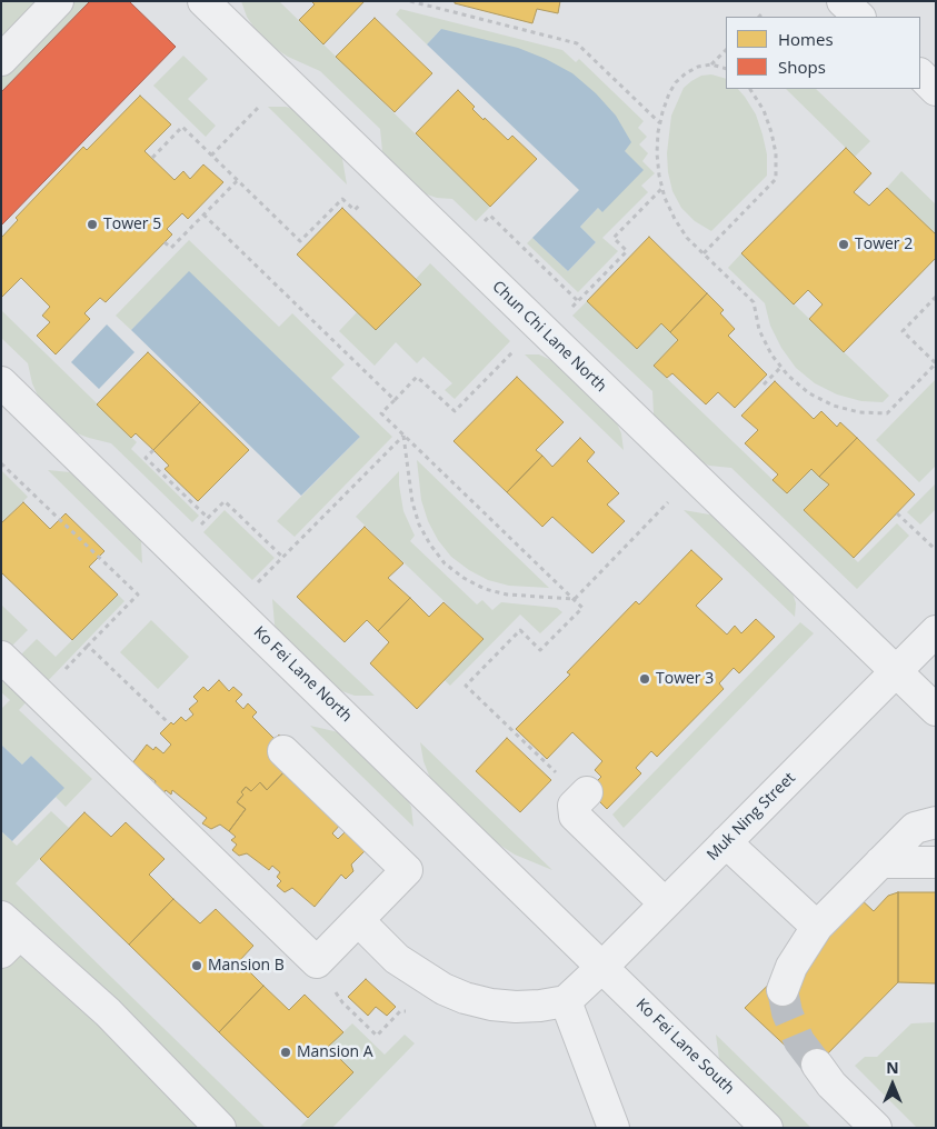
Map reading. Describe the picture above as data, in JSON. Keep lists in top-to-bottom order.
{
  "streets": {
    "street": [
      "Chun Chi Lane North",
      "Ko Fei Lane North",
      "Muk Ning Street",
      "Ko Fei Lane South"
    ]
  },
  "crossings": [
    ["Chun Chi Lane North", "Muk Ning Street"],
    ["Ko Fei Lane North", "Muk Ning Street"],
    ["Ko Fei Lane North", "Ko Fei Lane South"],
    ["Muk Ning Street", "Ko Fei Lane South"]
  ],
  "places": [
    "Tower 5",
    "Tower 2",
    "Tower 3",
    "Mansion B",
    "Mansion A"
  ],
  "legend": ["Homes", "Shops"],
  "north": "top"
}
